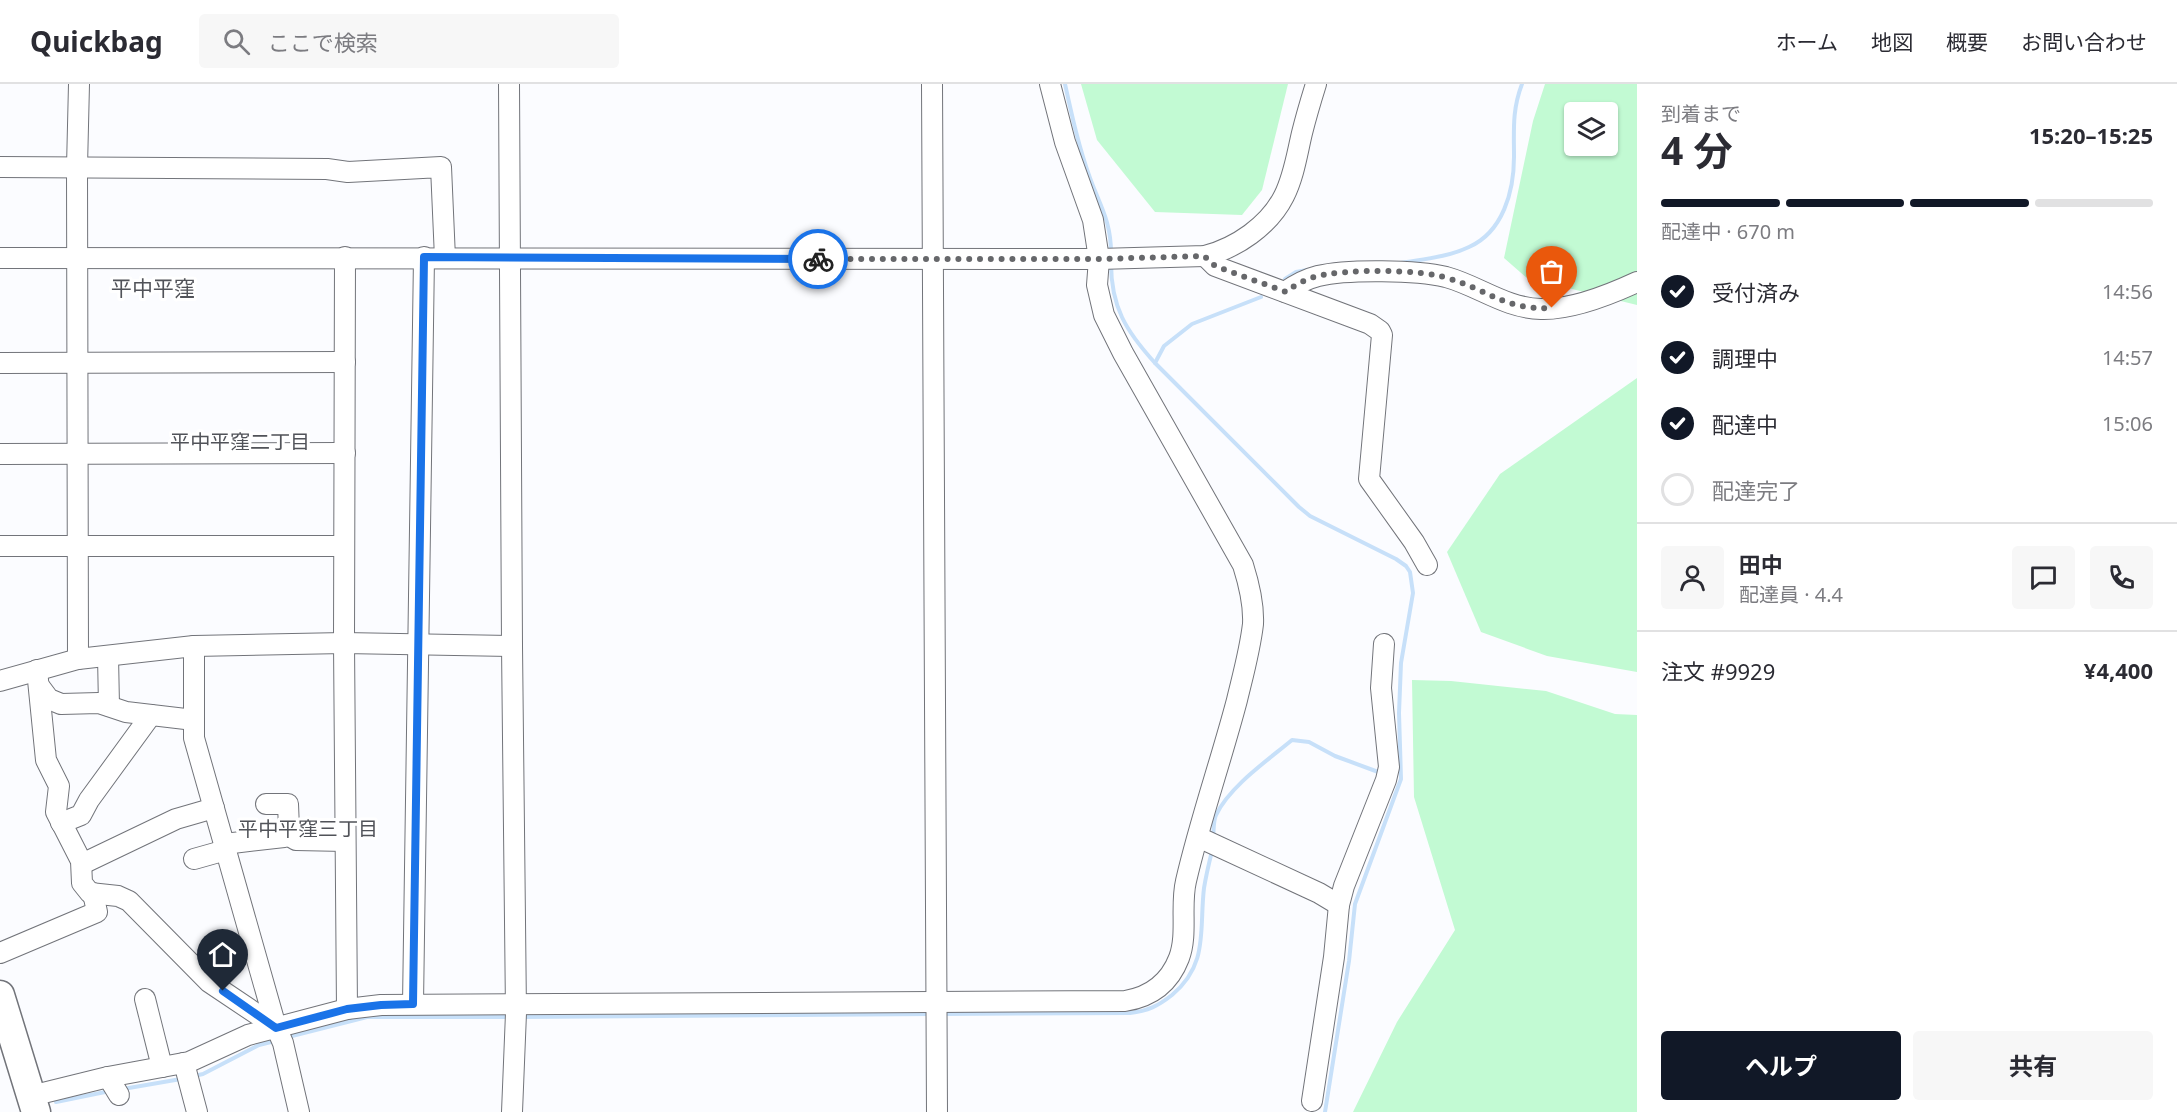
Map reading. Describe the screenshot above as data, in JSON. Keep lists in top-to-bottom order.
{
  "districts": ["平中平窪", "平中平窪二丁目", "平中平窪三丁目"],
  "page": {
    "header": "Quickbag",
    "search": "ここで検索",
    "nav": [
      "ホーム",
      "地図",
      "概要",
      "お問い合わせ"
    ],
    "heading": ["4 分", "到着まで", "15:20–15:25"],
    "panel": [
      "田中",
      "配達員 · 4.4",
      "注文 #9929",
      "¥4,400"
    ],
    "bar": "配達中 · 670 m",
    "list": [
      ["受付済み", "14:56"],
      ["調理中", "14:57"],
      ["配達中", "15:06"],
      "配達完了"
    ],
    "buttons": ["ヘルプ", "共有"]
  }
}
